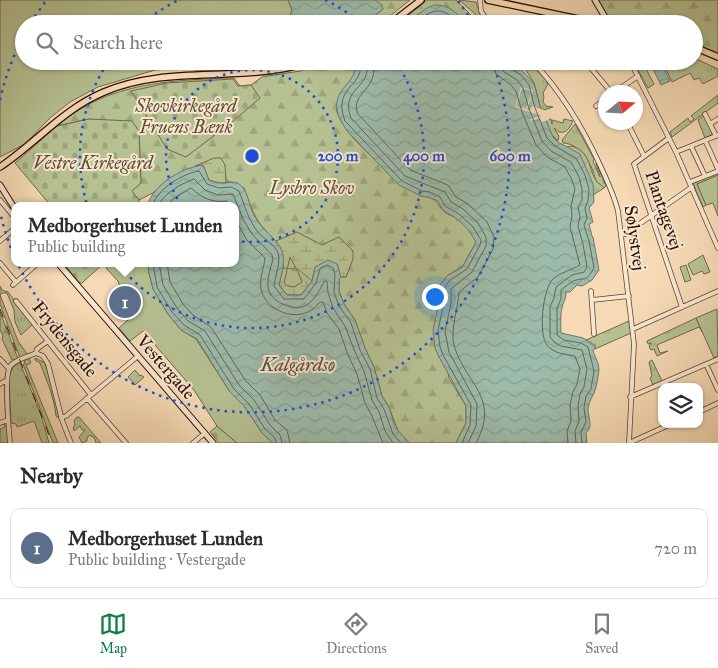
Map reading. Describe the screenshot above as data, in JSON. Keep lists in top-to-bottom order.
{
  "streets": {
    "street": [
      "Plantagevej",
      "Sølystvej",
      "Frydensgade",
      "Vestergade"
    ]
  },
  "water": ["Kalgårdsø"],
  "parks": ["Skovkirkegård Fruens Bænk", "Vestre Kirkegård", "Lysbro Skov"],
  "north": "right",
  "page": {
    "search": "Search here",
    "popup": ["Medborgerhuset Lunden", "Public building"],
    "pins": "1",
    "heading": "Nearby",
    "list": [
      {
        "mark": "1",
        "name": "Medborgerhuset Lunden",
        "note": "Public building · Vestergade",
        "value": "720 m"
      }
    ],
    "nav": ["Map", "Directions", "Saved"]
  },
  "rings": ["200 m", "400 m", "600 m"]
}
